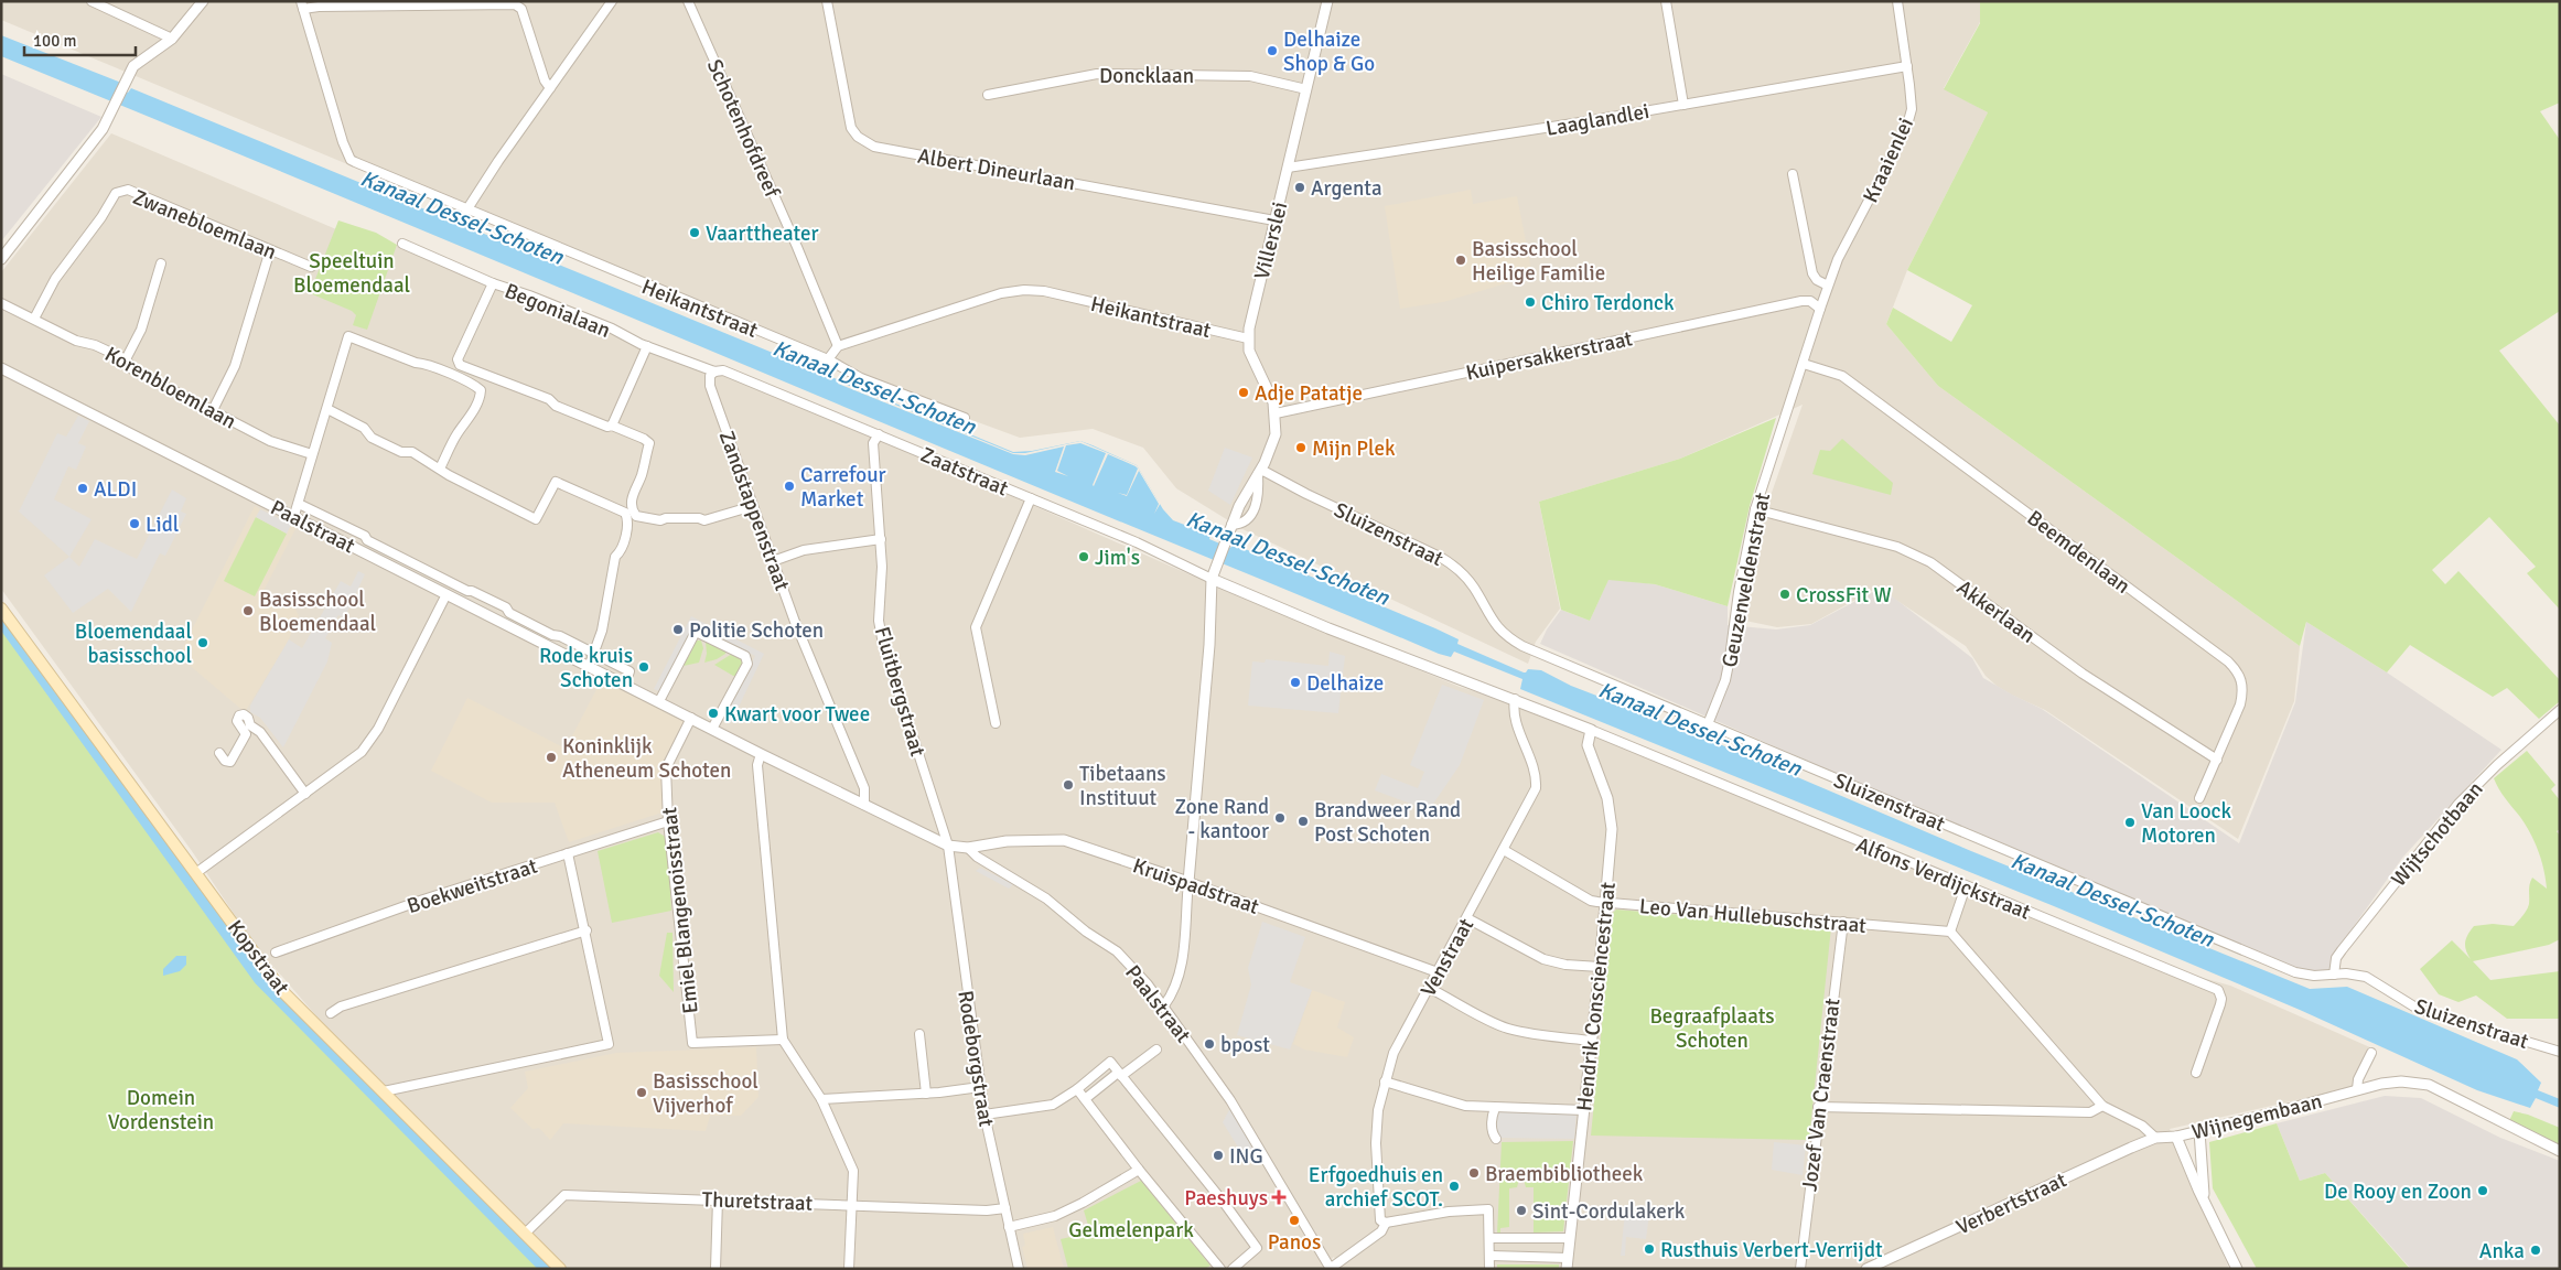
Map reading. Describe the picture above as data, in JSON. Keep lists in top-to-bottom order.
{
  "streets": {
    "main road": ["Kopstraat"],
    "street": [
      "Doncklaan",
      "Laaglandlei",
      "Schotenhofdreef",
      "Kraaienlei",
      "Albert Dineurlaan",
      "Zwanebloemlaan",
      "Villerslei",
      "Heikantstraat",
      "Begonialaan",
      "Kuipersakkerstraat",
      "Korenbloemlaan",
      "Zaatstraat",
      "Zandstappenstraat",
      "Paalstraat",
      "Sluizenstraat",
      "Beemdenlaan",
      "Geuzenveldenstraat",
      "Akkerlaan",
      "Fluitbergstraat",
      "Wijtschotbaan",
      "Alfons Verdijckstraat",
      "Boekweitstraat",
      "Kruispadstraat",
      "Emiel Blangenoisstraat",
      "Leo Van Hullebuschstraat",
      "Venstraat",
      "Hendrik Consciencestraat",
      "Rodeborgstraat",
      "Jozef Van Craenstraat",
      "Wijnegembaan",
      "Thuretstraat",
      "Verbertstraat"
    ]
  },
  "crossings": [
    ["Doncklaan", "Villerslei"],
    ["Laaglandlei", "Kraaienlei"],
    ["Laaglandlei", "Villerslei"],
    ["Schotenhofdreef", "Heikantstraat"],
    ["Kraaienlei", "Kuipersakkerstraat"],
    ["Kraaienlei", "Geuzenveldenstraat"],
    ["Albert Dineurlaan", "Villerslei"],
    ["Zwanebloemlaan", "Korenbloemlaan"],
    ["Villerslei", "Heikantstraat"],
    ["Villerslei", "Kuipersakkerstraat"],
    ["Villerslei", "Zaatstraat"],
    ["Villerslei", "Sluizenstraat"],
    ["Villerslei", "Kruispadstraat"],
    ["Begonialaan", "Zaatstraat"],
    ["Begonialaan", "Zandstappenstraat"],
    ["Kuipersakkerstraat", "Geuzenveldenstraat"],
    ["Zaatstraat", "Zandstappenstraat"],
    ["Zaatstraat", "Fluitbergstraat"],
    ["Zandstappenstraat", "Paalstraat"],
    ["Paalstraat", "Fluitbergstraat"],
    ["Paalstraat", "Kruispadstraat"],
    ["Paalstraat", "Emiel Blangenoisstraat"],
    ["Paalstraat", "Rodeborgstraat"],
    ["Sluizenstraat", "Geuzenveldenstraat"],
    ["Sluizenstraat", "Wijtschotbaan"],
    ["Beemdenlaan", "Geuzenveldenstraat"],
    ["Beemdenlaan", "Akkerlaan"],
    ["Geuzenveldenstraat", "Akkerlaan"],
    ["Fluitbergstraat", "Kruispadstraat"],
    ["Fluitbergstraat", "Rodeborgstraat"],
    ["Alfons Verdijckstraat", "Hendrik Consciencestraat"],
    ["Boekweitstraat", "Emiel Blangenoisstraat"],
    ["Kruispadstraat", "Venstraat"],
    ["Kruispadstraat", "Rodeborgstraat"],
    ["Leo Van Hullebuschstraat", "Venstraat"],
    ["Leo Van Hullebuschstraat", "Hendrik Consciencestraat"],
    ["Leo Van Hullebuschstraat", "Jozef Van Craenstraat"],
    ["Kopstraat", "Thuretstraat"],
    ["Rodeborgstraat", "Thuretstraat"],
    ["Wijnegembaan", "Verbertstraat"]
  ],
  "water": ["Kanaal Dessel-Schoten"],
  "parks": [
    "Speeltuin Bloemendaal",
    "Begraafplaats Schoten",
    "Domein Vordenstein",
    "Gelmelenpark"
  ],
  "places": {
    "other": [
      "Delhaize Shop & Go",
      "Argenta",
      "Vaarttheater",
      "Basisschool Heilige Familie",
      "Chiro Terdonck",
      "Adje Patatje",
      "Mijn Plek",
      "Carrefour Market",
      "ALDI",
      "Lidl",
      "Jim's",
      "CrossFit W",
      "Basisschool Bloemendaal",
      "Politie Schoten",
      "Bloemendaal basisschool",
      "Rode kruis Schoten",
      "Delhaize",
      "Kwart voor Twee",
      "Koninklijk Atheneum Schoten",
      "Tibetaans Instituut",
      "Zone Rand - kantoor",
      "Brandweer Rand Post Schoten",
      "Van Loock Motoren",
      "bpost",
      "Basisschool Vijverhof",
      "ING",
      "Braembibliotheek",
      "Erfgoedhuis en archief SCOT.",
      "De Rooy en Zoon",
      "Sint-Cordulakerk",
      "Panos",
      "Rusthuis Verbert-Verrijdt",
      "Anka"
    ],
    "health": ["Paeshuys"]
  },
  "scale_bar": "100 m"
}
